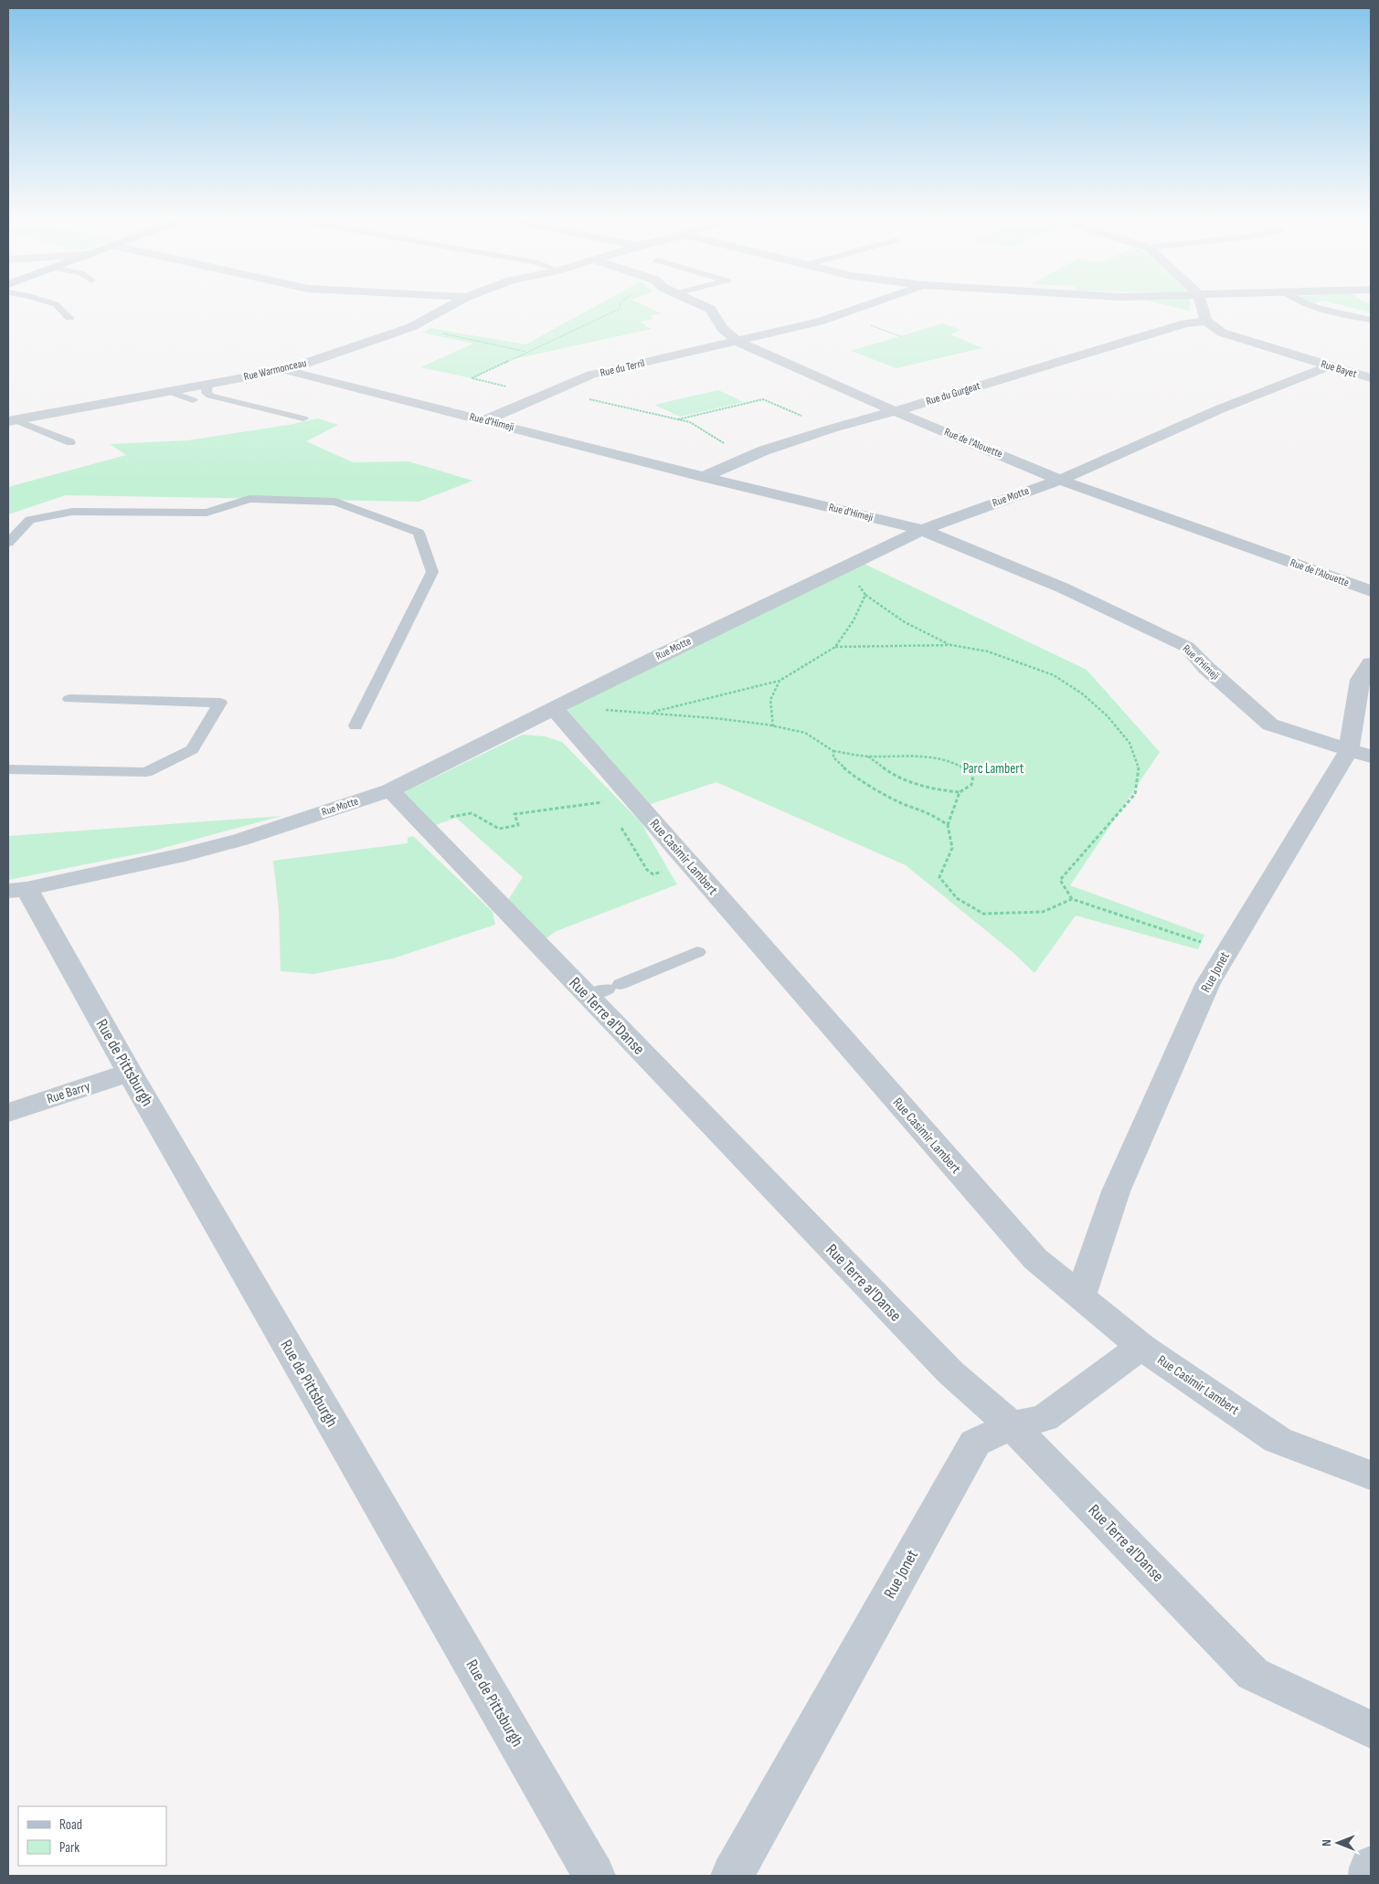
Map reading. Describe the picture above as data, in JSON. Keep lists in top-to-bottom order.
{
  "streets": {
    "street": [
      "Rue du Terril",
      "Rue Bayet",
      "Rue Warmonceau",
      "Rue du Gurgeat",
      "Rue d'Himeji",
      "Rue de l'Alouette",
      "Rue Motte",
      "Rue Casimir Lambert",
      "Rue Jonet",
      "Rue Terre al'Danse",
      "Rue de Pittsburgh",
      "Rue Barry"
    ]
  },
  "crossings": [
    ["Rue du Terril", "Rue d'Himeji"],
    ["Rue du Terril", "Rue de l'Alouette"],
    ["Rue Bayet", "Rue du Gurgeat"],
    ["Rue Bayet", "Rue Motte"],
    ["Rue Warmonceau", "Rue d'Himeji"],
    ["Rue du Gurgeat", "Rue d'Himeji"],
    ["Rue du Gurgeat", "Rue de l'Alouette"],
    ["Rue d'Himeji", "Rue Motte"],
    ["Rue d'Himeji", "Rue Jonet"],
    ["Rue de l'Alouette", "Rue Motte"],
    ["Rue Motte", "Rue Casimir Lambert"],
    ["Rue Motte", "Rue Terre al'Danse"],
    ["Rue Motte", "Rue de Pittsburgh"],
    ["Rue Casimir Lambert", "Rue Jonet"],
    ["Rue Jonet", "Rue Terre al'Danse"],
    ["Rue de Pittsburgh", "Rue Barry"]
  ],
  "parks": ["Parc Lambert"],
  "legend": ["Road", "Park"],
  "north": "left"
}
